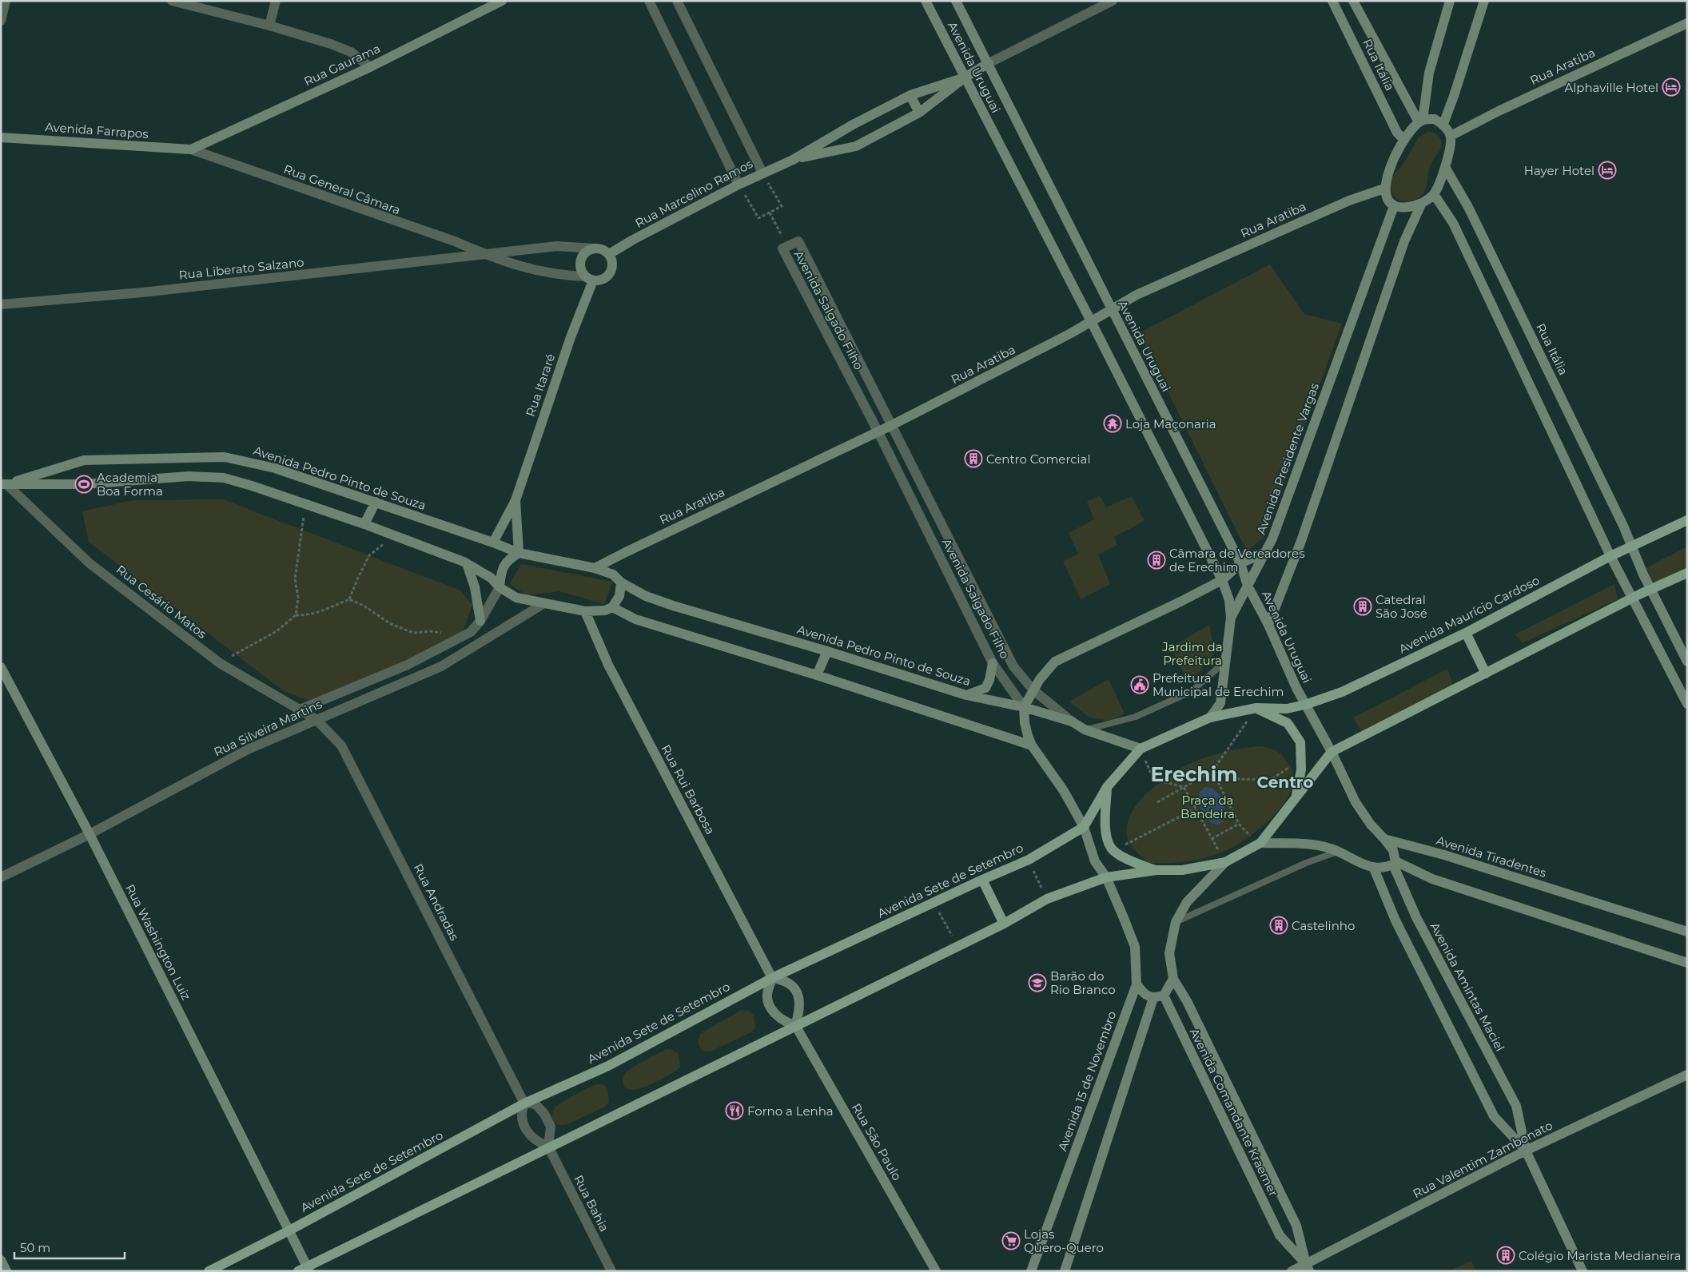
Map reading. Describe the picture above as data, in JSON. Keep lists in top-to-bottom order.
{
  "streets": {
    "main road": [
      "Rua Gaurama",
      "Rua Itália",
      "Rua Aratiba",
      "Avenida Uruguai",
      "Avenida Farrapos",
      "Rua Marcelino Ramos",
      "Avenida Salgado Filho",
      "Rua Itararé",
      "Avenida Presidente Vargas",
      "Avenida Pedro Pinto de Souza",
      "Avenida Maurício Cardoso",
      "Rua Rui Barbosa",
      "Avenida Tiradentes",
      "Avenida Sete de Setembro",
      "Rua Washington Luiz",
      "Avenida Amintas Maciel",
      "Avenida 15 de Novembro",
      "Avenida Comandante Kraemer",
      "Rua São Paulo",
      "Rua Valentim Zambonato"
    ],
    "street": [
      "Rua General Câmara",
      "Rua Liberato Salzano",
      "Rua Cesário Matos",
      "Rua Silveira Martins",
      "Rua Andradas",
      "Rua Bahia"
    ]
  },
  "crossings": [
    ["Rua Gaurama", "Avenida Farrapos"],
    ["Rua Gaurama", "Rua General Câmara"],
    ["Rua Itália", "Avenida Maurício Cardoso"],
    ["Rua Aratiba", "Avenida Uruguai"],
    ["Rua Aratiba", "Avenida Salgado Filho"],
    ["Rua Aratiba", "Avenida Pedro Pinto de Souza"],
    ["Avenida Uruguai", "Rua Marcelino Ramos"],
    ["Avenida Uruguai", "Avenida Presidente Vargas"],
    ["Avenida Uruguai", "Avenida Maurício Cardoso"],
    ["Avenida Farrapos", "Rua General Câmara"],
    ["Rua General Câmara", "Rua Marcelino Ramos"],
    ["Rua General Câmara", "Rua Liberato Salzano"],
    ["Rua General Câmara", "Rua Itararé"],
    ["Rua Marcelino Ramos", "Rua Itararé"],
    ["Avenida Salgado Filho", "Avenida Pedro Pinto de Souza"],
    ["Rua Itararé", "Avenida Pedro Pinto de Souza"],
    ["Avenida Pedro Pinto de Souza", "Rua Cesário Matos"],
    ["Rua Cesário Matos", "Rua Silveira Martins"],
    ["Rua Cesário Matos", "Rua Andradas"],
    ["Rua Silveira Martins", "Rua Andradas"],
    ["Rua Silveira Martins", "Rua Washington Luiz"],
    ["Rua Rui Barbosa", "Avenida Sete de Setembro"],
    ["Avenida Tiradentes", "Avenida Amintas Maciel"],
    ["Avenida Sete de Setembro", "Rua Andradas"],
    ["Avenida Sete de Setembro", "Rua Washington Luiz"],
    ["Avenida Sete de Setembro", "Avenida 15 de Novembro"],
    ["Avenida Amintas Maciel", "Rua Valentim Zambonato"],
    ["Avenida Comandante Kraemer", "Rua Valentim Zambonato"]
  ],
  "districts": ["Erechim", "Centro"],
  "parks": ["Jardim da Prefeitura", "Praça da Bandeira"],
  "places": {
    "hotel": ["Alphaville Hotel", "Hayer Hotel"],
    "temple": ["Loja Maçonaria"],
    "building": [
      "Centro Comercial",
      "Câmara de Vereadores de Erechim",
      "Catedral São José",
      "Castelinho",
      "Colégio Marista Medianeira"
    ],
    "sports": ["Academia Boa Forma"],
    "public building": ["Prefeitura Municipal de Erechim"],
    "school or university": ["Barão do Rio Branco"],
    "restaurant": ["Forno a Lenha"],
    "supermarket": ["Lojas Quero-Quero"]
  },
  "scale_bar": "50 m"
}
